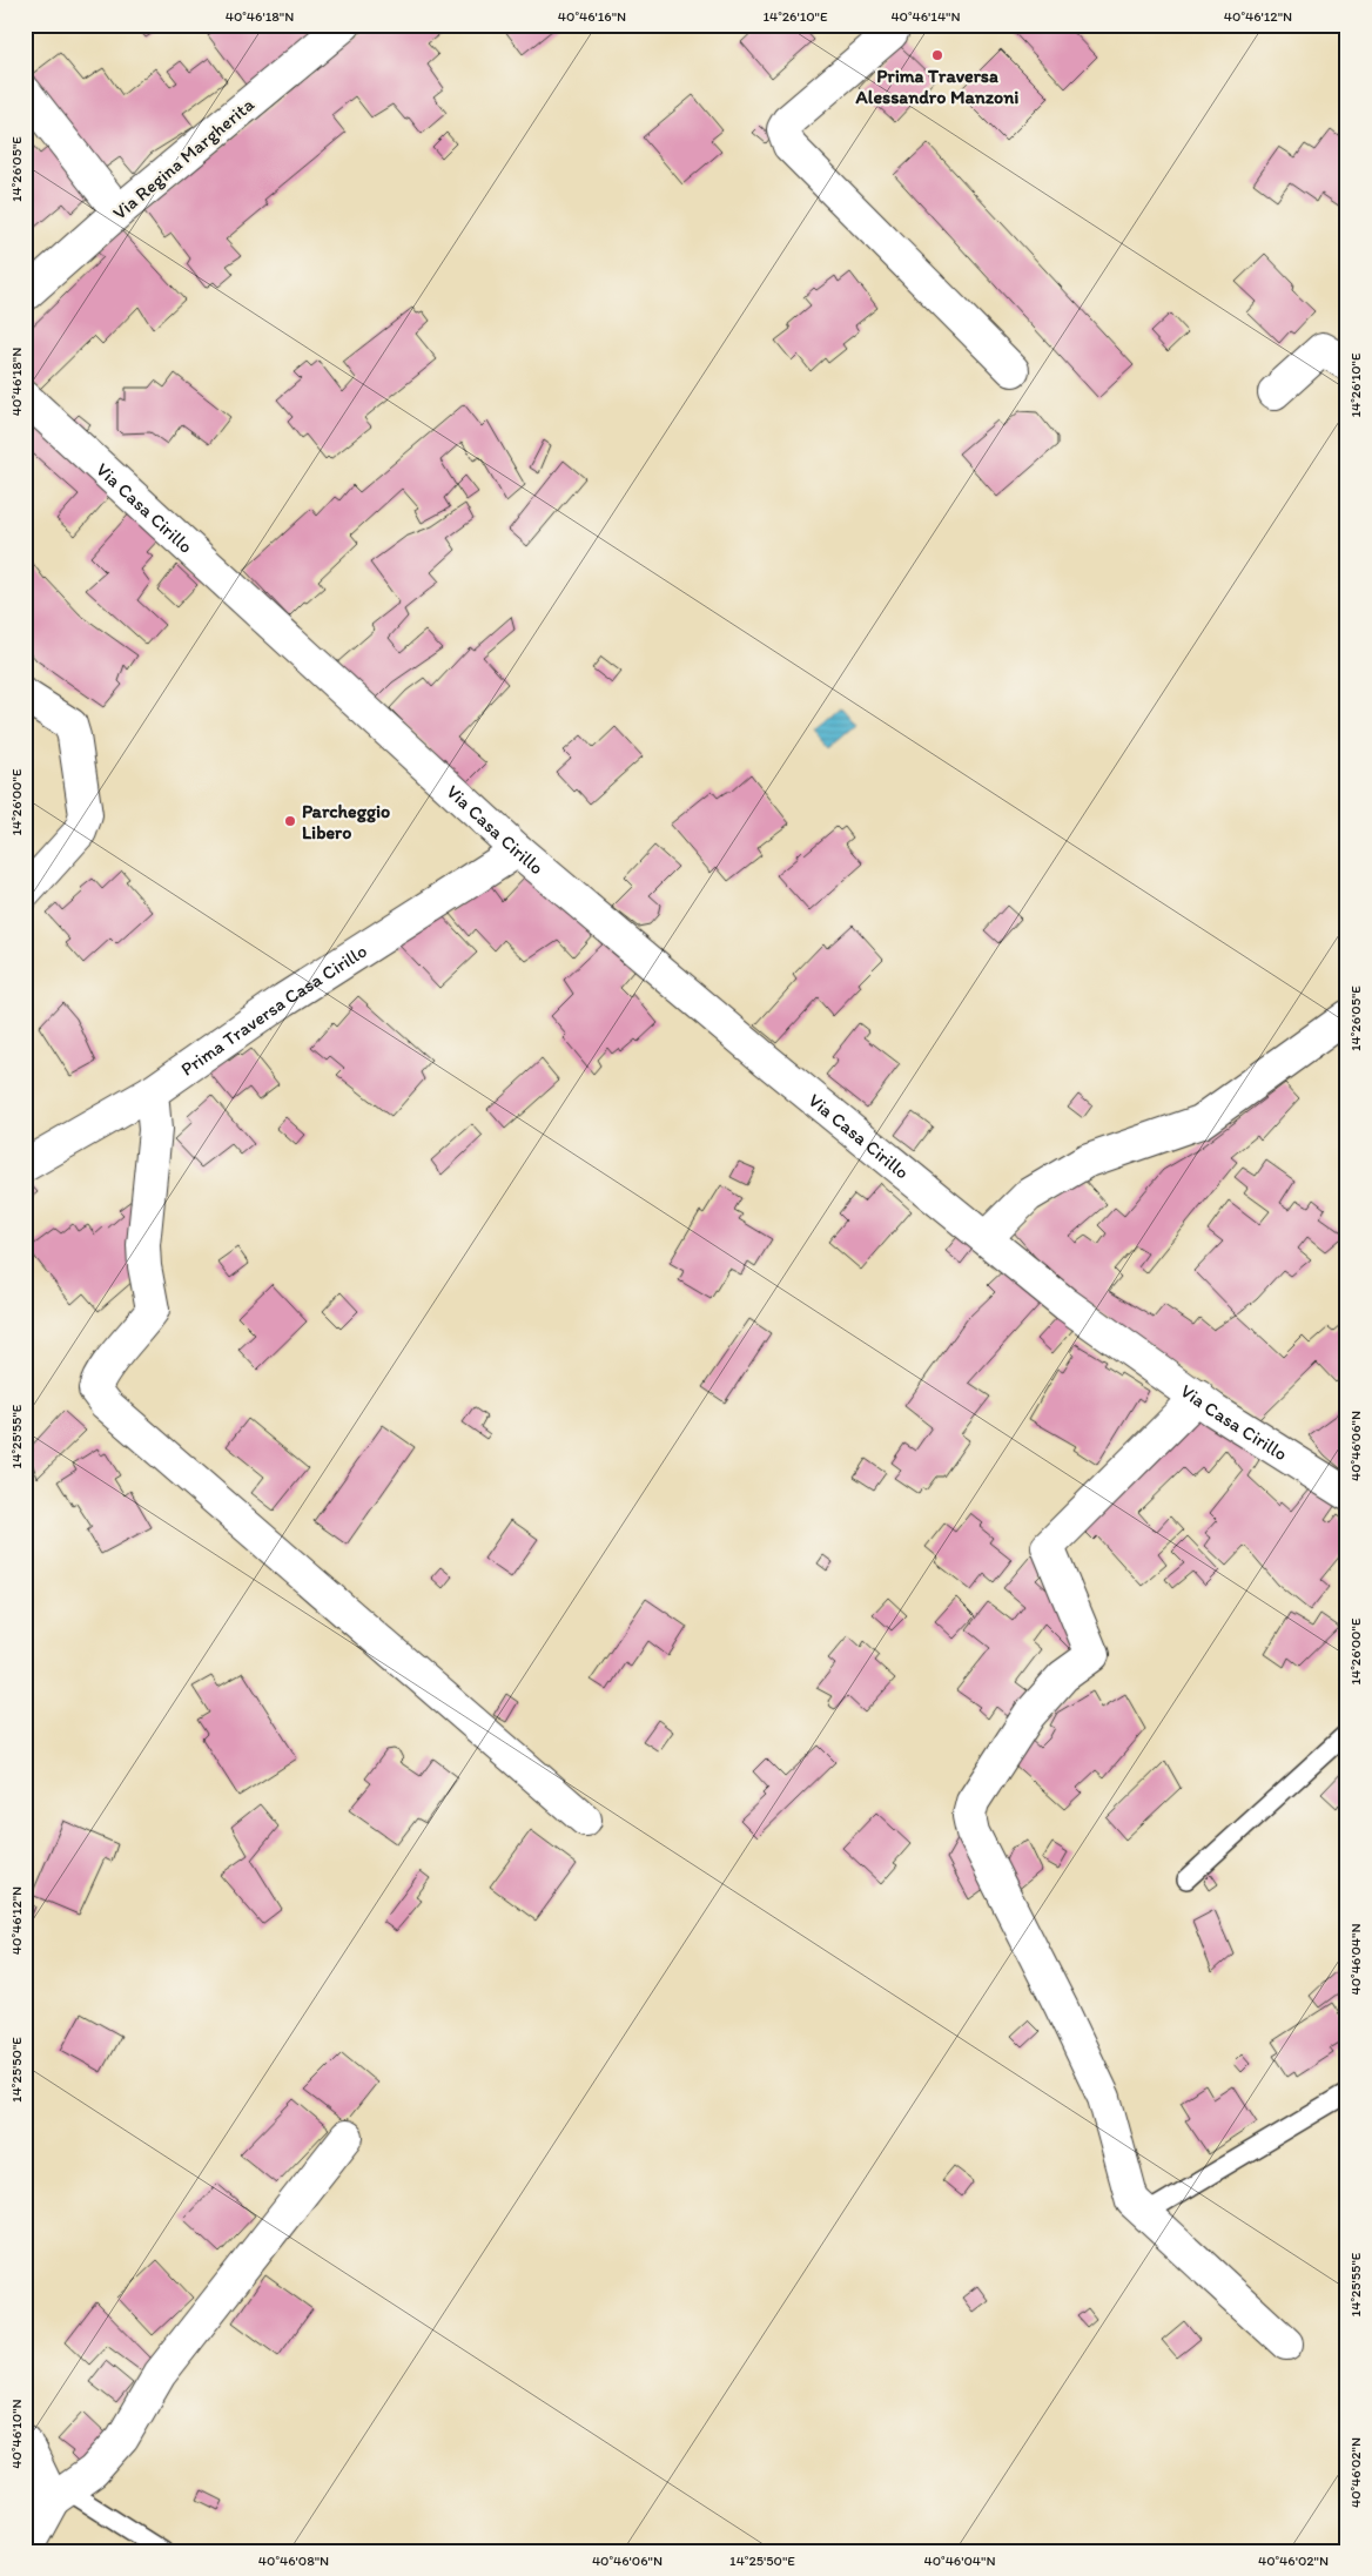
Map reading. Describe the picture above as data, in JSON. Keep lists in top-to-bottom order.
{
  "streets": {
    "street": ["Via Regina Margherita", "Via Casa Cirillo", "Prima Traversa Casa Cirillo"]
  },
  "crossings": [
    ["Via Casa Cirillo", "Prima Traversa Casa Cirillo"]
  ],
  "places": ["Prima Traversa Alessandro Manzoni", "Parcheggio Libero"],
  "coordinates": [
    "40°46'18\"N",
    "40°46'16\"N",
    "14°26'10\"E",
    "40°46'14\"N",
    "40°46'12\"N",
    "14°26'05\"E",
    "14°26'00\"E",
    "14°25'55\"E",
    "40°46'06\"N",
    "40°46'04\"N",
    "14°25'50\"E",
    "40°46'10\"N",
    "40°46'02\"N",
    "40°46'08\"N"
  ]
}
